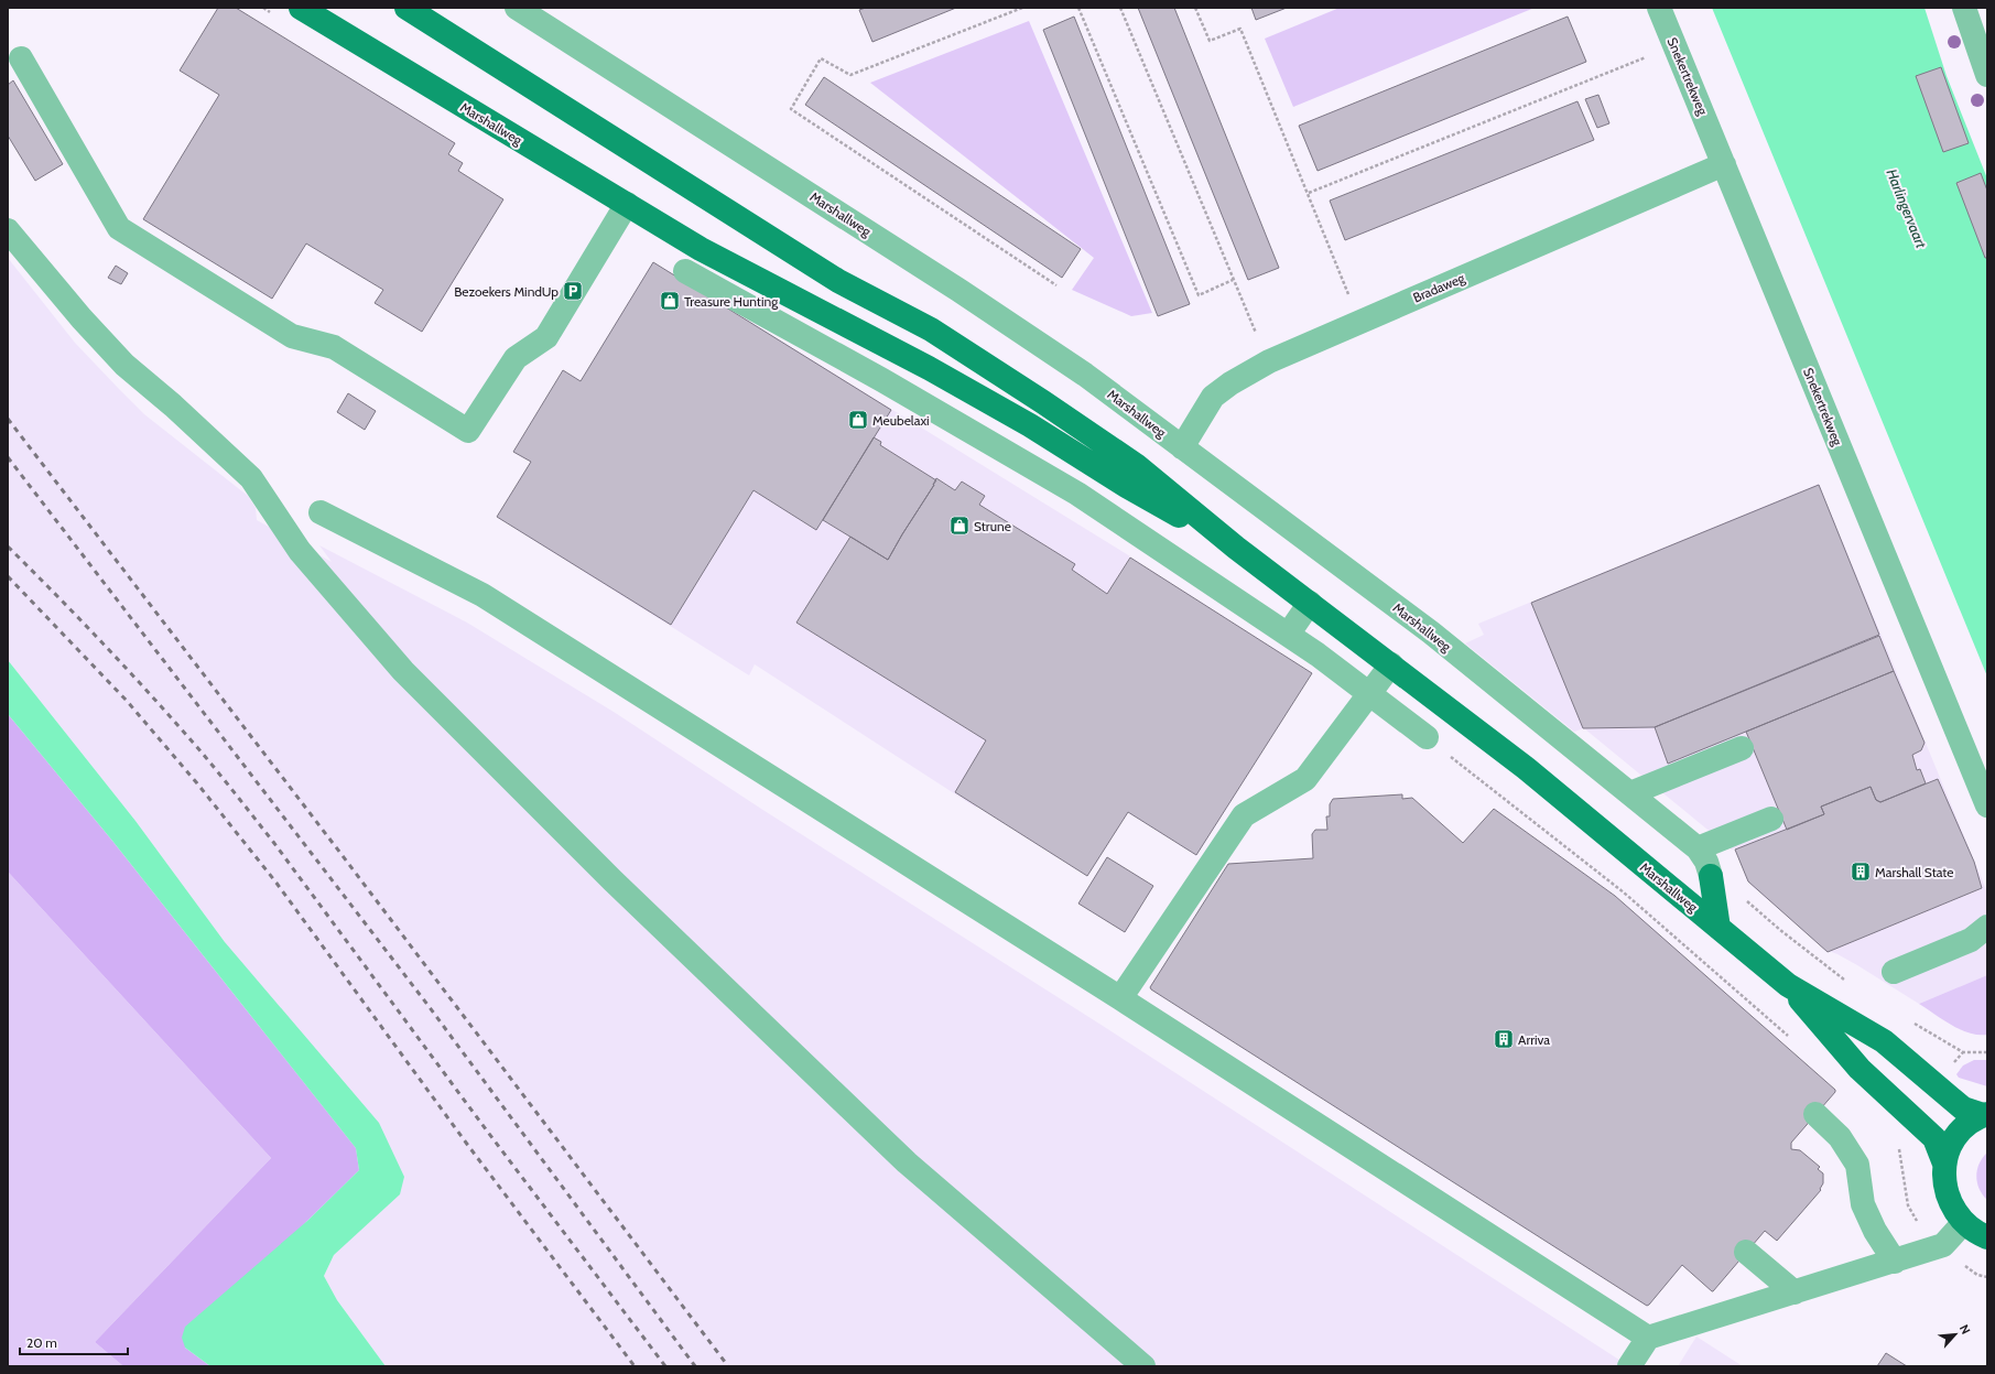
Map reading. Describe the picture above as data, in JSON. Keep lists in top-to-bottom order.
{
  "streets": {
    "main road": ["Marshallweg"],
    "street": ["Snekertrekweg", "Bradaweg"]
  },
  "crossings": [
    ["Snekertrekweg", "Bradaweg"],
    ["Marshallweg", "Bradaweg"]
  ],
  "water": ["Harlingervaart"],
  "places": {
    "parking": ["Bezoekers MindUp"],
    "shop": ["Treasure Hunting", "Meubelaxi", "Strune"],
    "building": ["Marshall State", "Arriva"]
  },
  "scale_bar": "20 m",
  "north": "top right"
}
